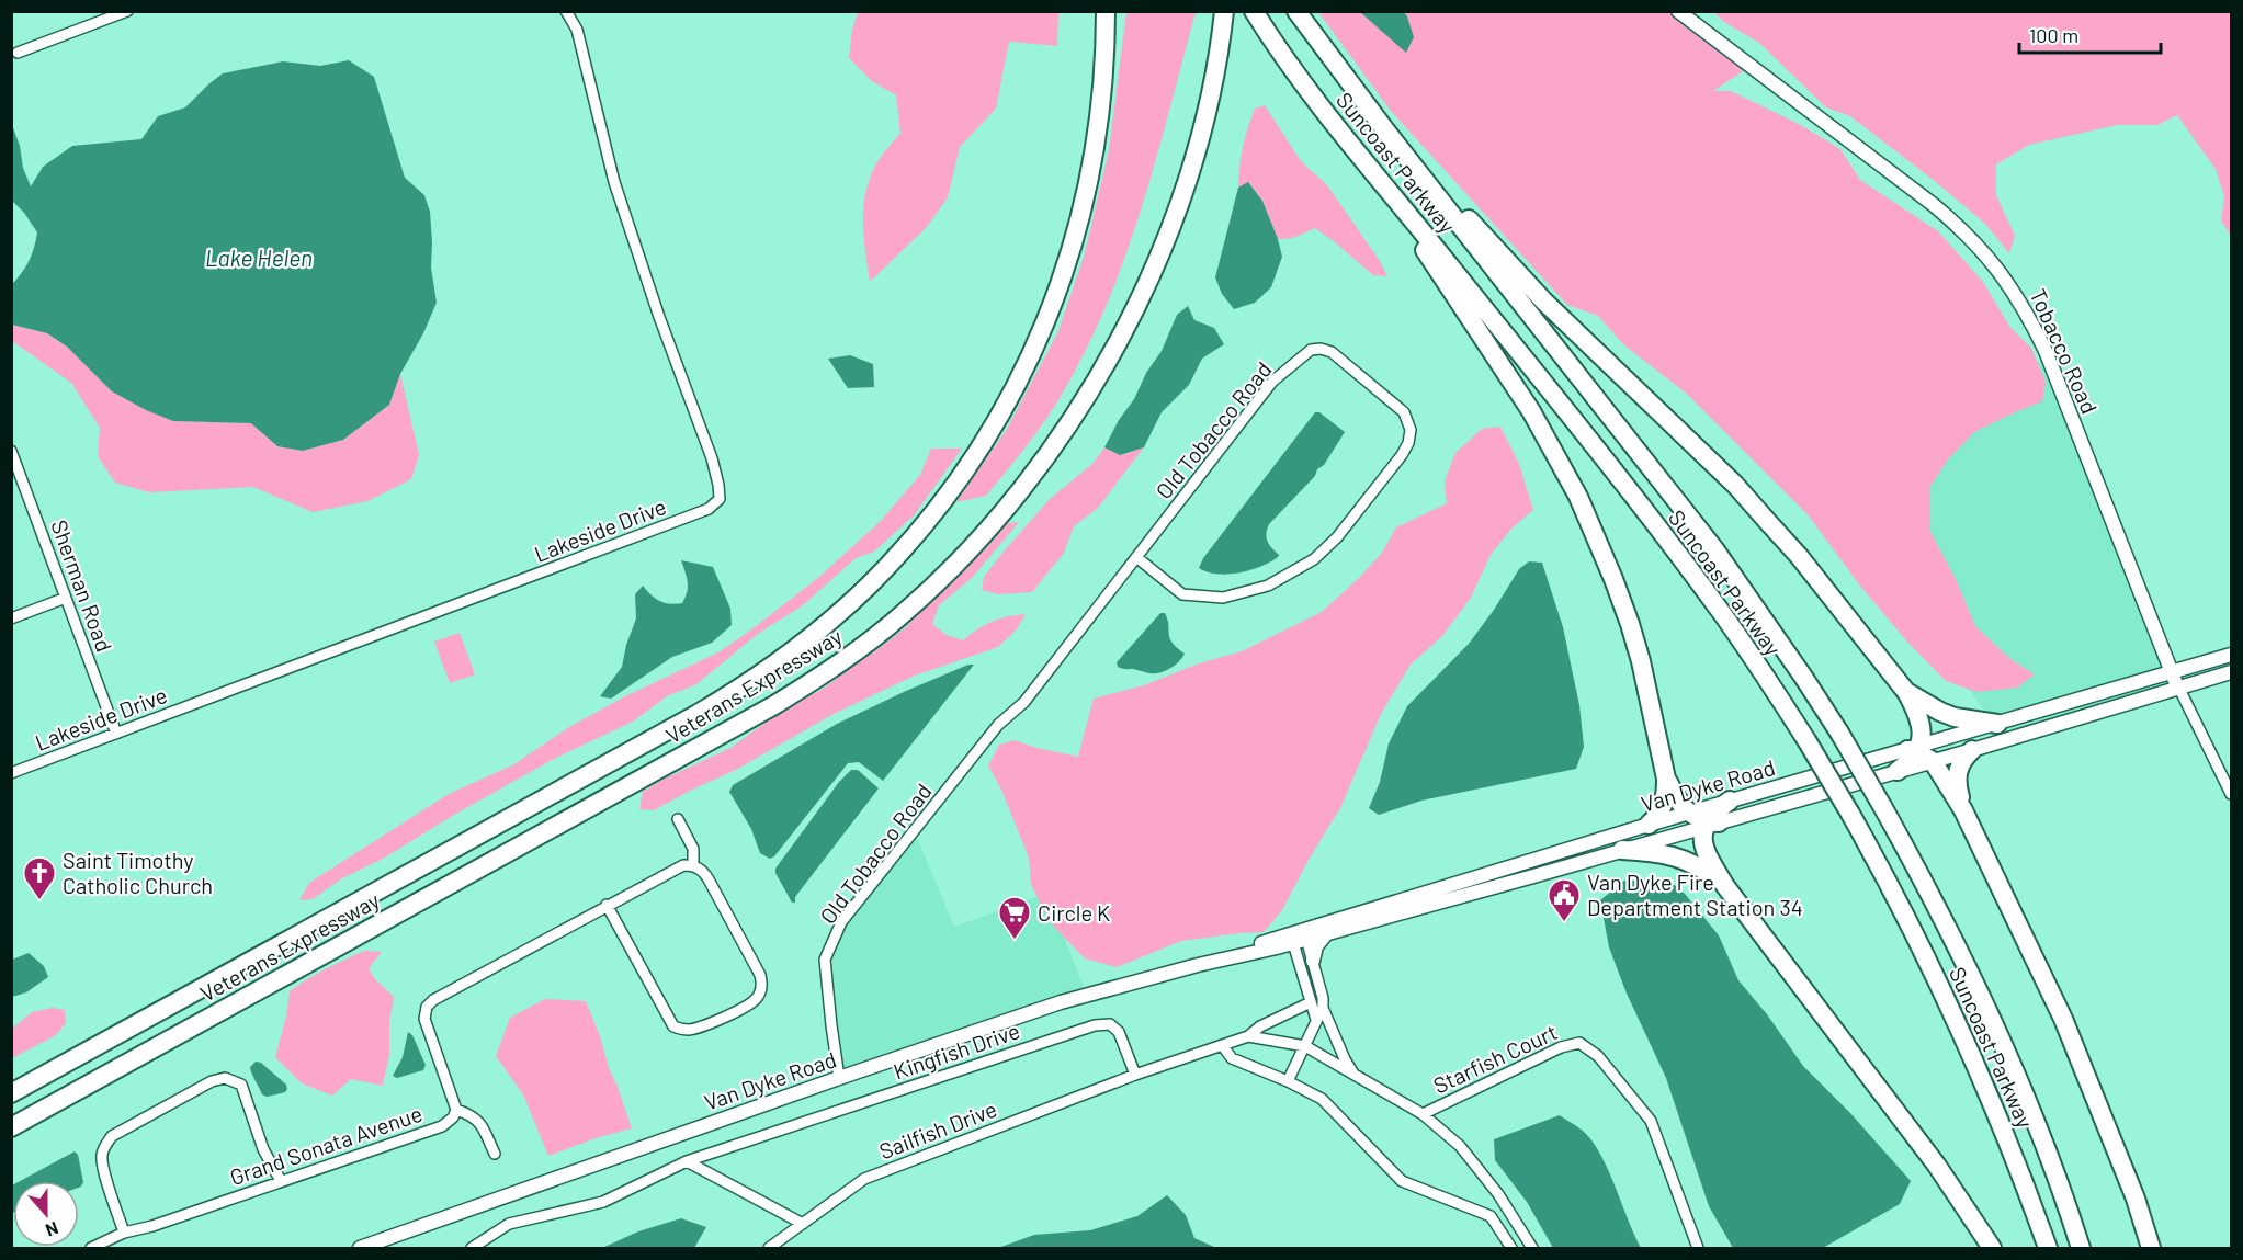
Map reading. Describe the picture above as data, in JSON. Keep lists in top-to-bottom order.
{
  "streets": {
    "highway": ["Suncoast Parkway", "Veterans Expressway"],
    "main road": ["Tobacco Road", "Van Dyke Road"],
    "street": [
      "Old Tobacco Road",
      "Lakeside Drive",
      "Sherman Road",
      "Kingfish Drive",
      "Starfish Court",
      "Sailfish Drive",
      "Grand Sonata Avenue"
    ]
  },
  "crossings": [
    ["Tobacco Road", "Van Dyke Road"],
    ["Old Tobacco Road", "Van Dyke Road"],
    ["Lakeside Drive", "Sherman Road"],
    ["Kingfish Drive", "Sailfish Drive"]
  ],
  "water": ["Lake Helen"],
  "places": {
    "church": ["Saint Timothy Catholic Church"],
    "public building": ["Van Dyke Fire Department Station 34"],
    "supermarket": ["Circle K"]
  },
  "scale_bar": "100 m",
  "north": "bottom"
}
